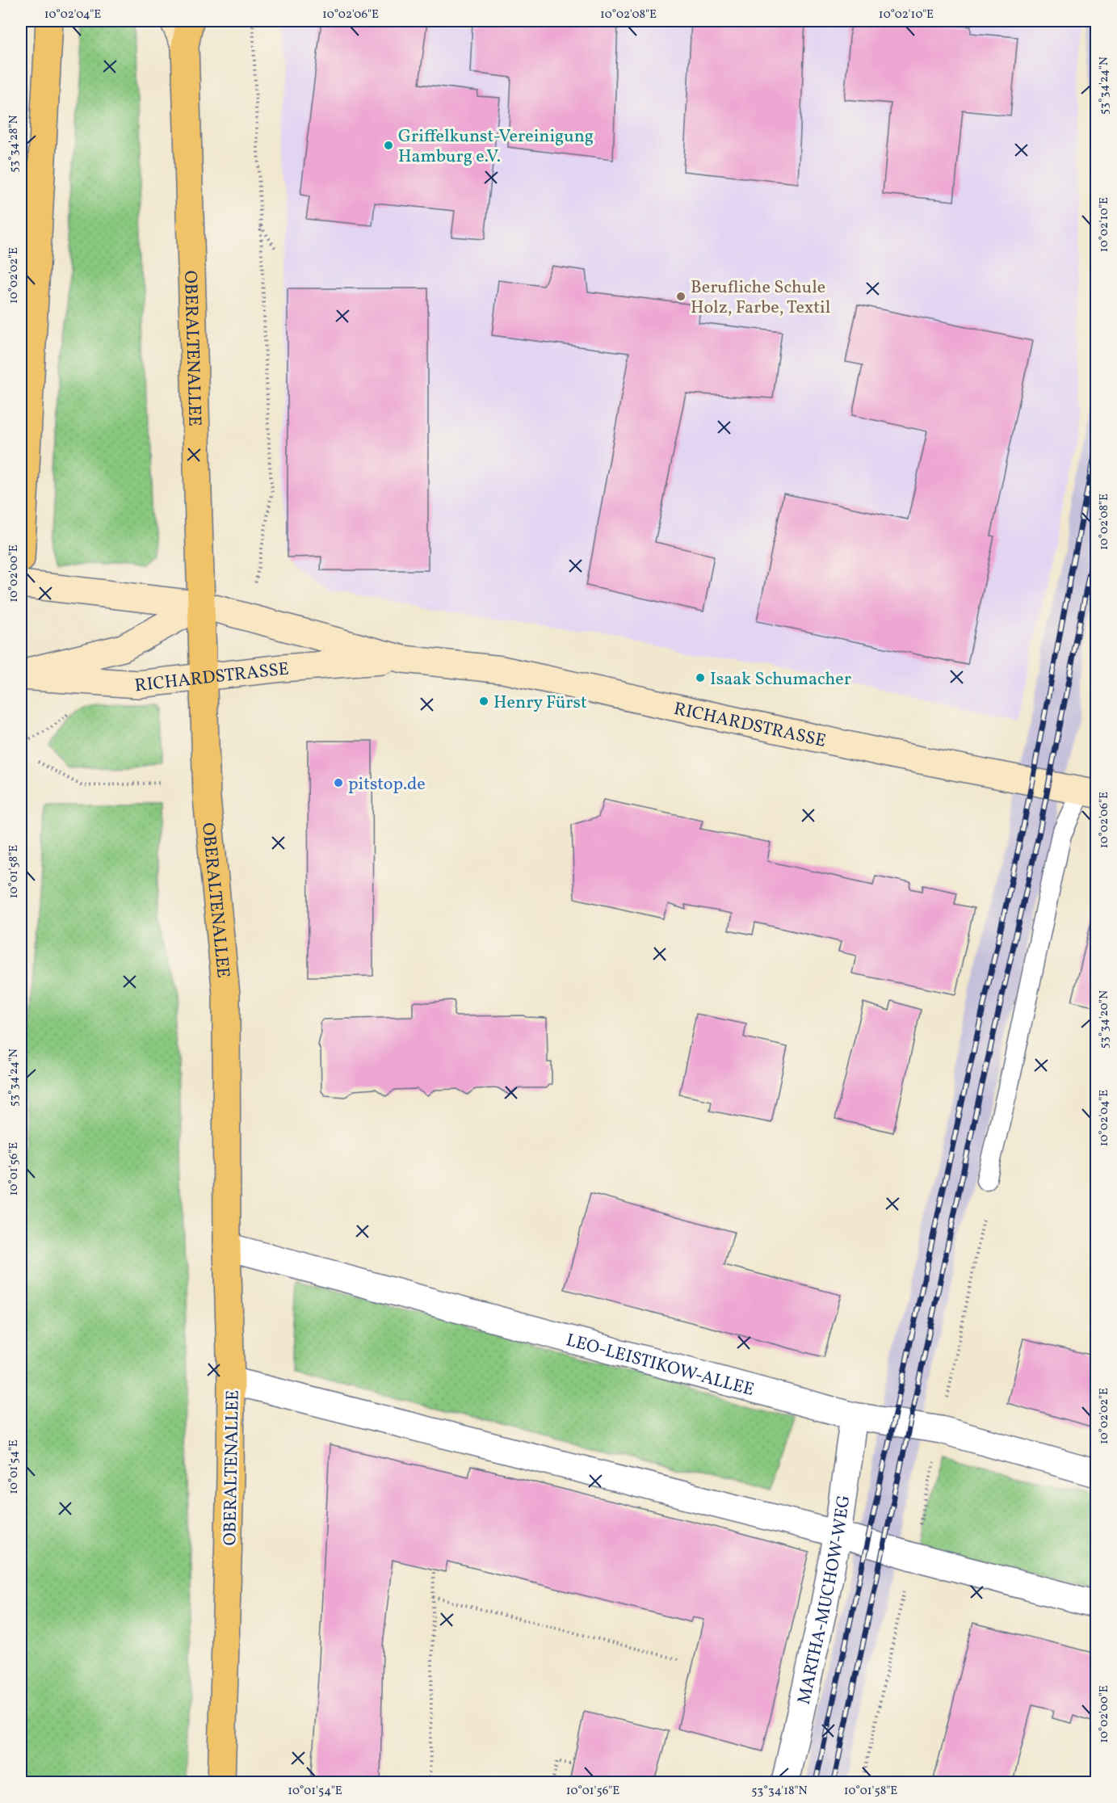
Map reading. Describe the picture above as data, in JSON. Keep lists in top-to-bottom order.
{
  "streets": {
    "main road": ["OBERALTENALLEE"],
    "street": ["RICHARDSTRASSE", "LEO-LEISTIKOW-ALLEE", "MARTHA-MUCHOW-WEG"]
  },
  "crossings": [
    ["OBERALTENALLEE", "RICHARDSTRASSE"],
    ["OBERALTENALLEE", "LEO-LEISTIKOW-ALLEE"],
    ["LEO-LEISTIKOW-ALLEE", "MARTHA-MUCHOW-WEG"]
  ],
  "places": [
    "Griffelkunst-Vereinigung Hamburg e.V.",
    "Berufliche Schule Holz, Farbe, Textil",
    "Isaak Schumacher",
    "Henry Fürst",
    "pitstop.de"
  ],
  "coordinates": [
    "10°02'04\"E",
    "10°02'06\"E",
    "10°02'08\"E",
    "10°02'10\"E",
    "53°34'24\"N",
    "53°34'28\"N",
    "10°02'02\"E",
    "10°02'00\"E",
    "10°01'58\"E",
    "53°34'20\"N",
    "10°01'56\"E",
    "10°01'54\"E",
    "53°34'18\"N"
  ]
}
